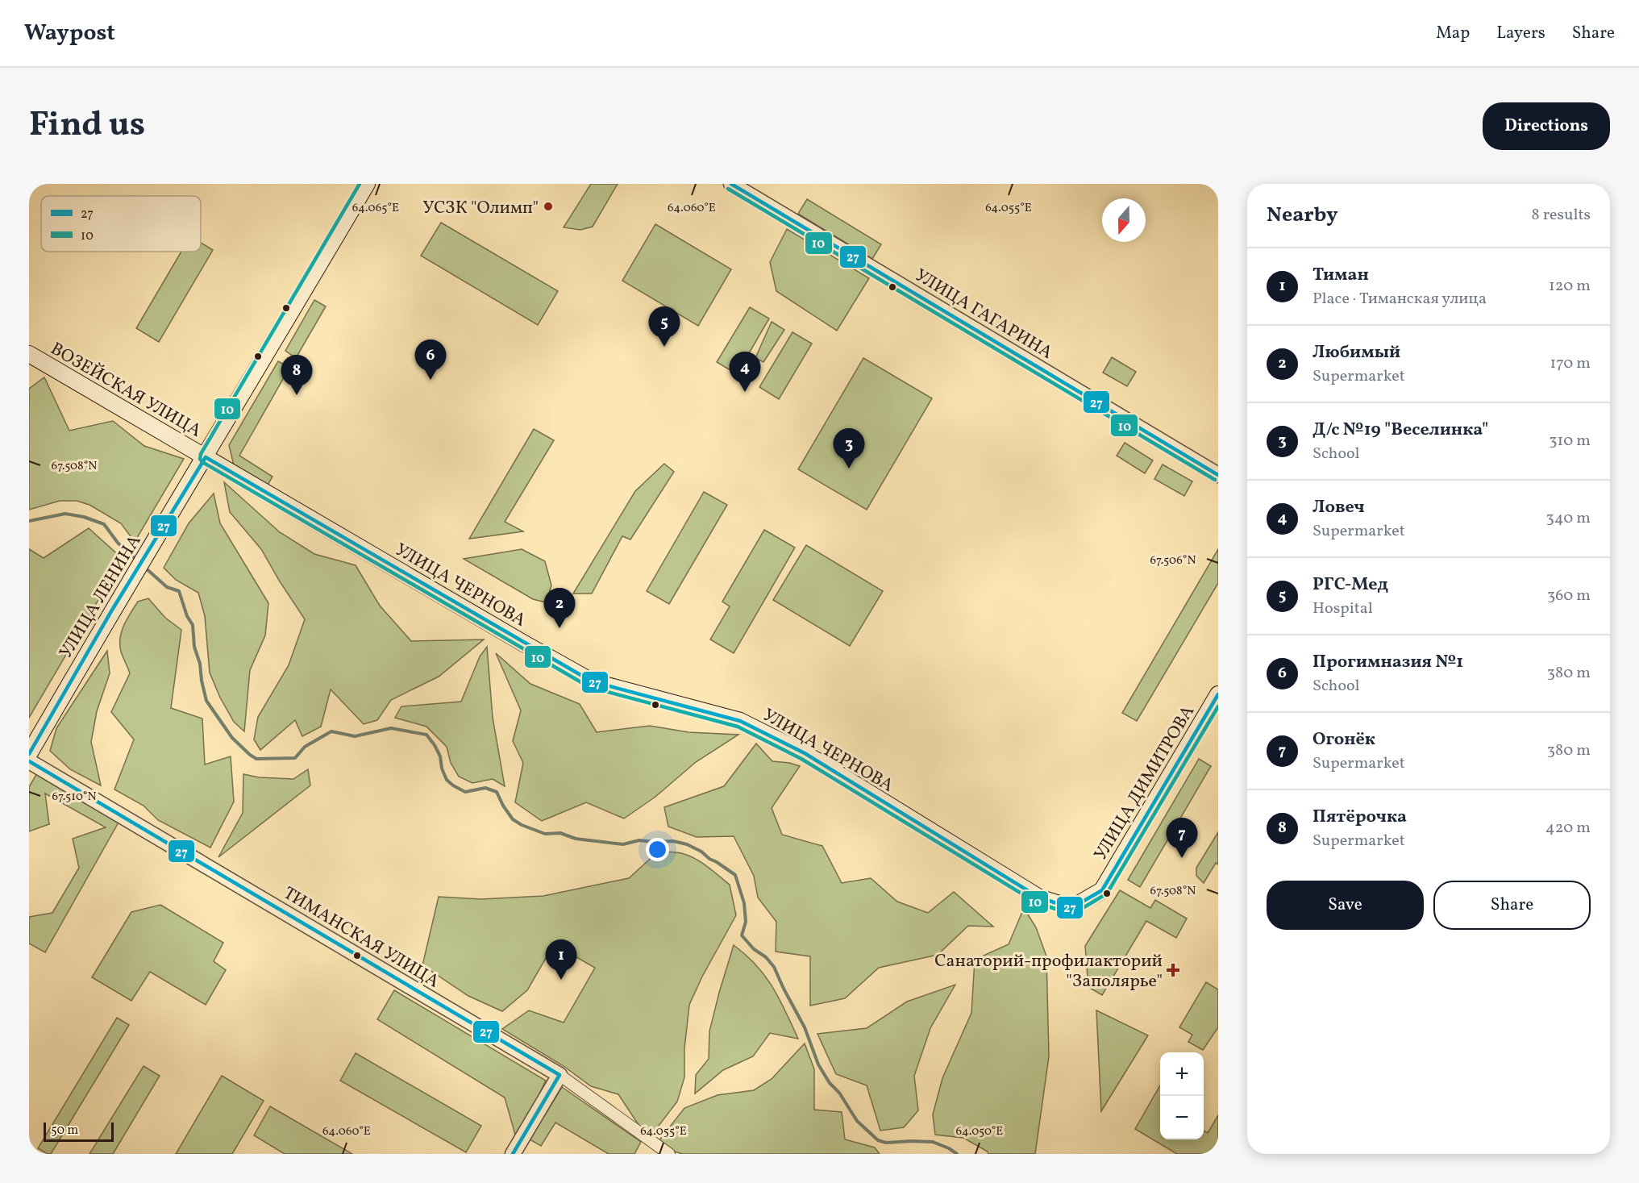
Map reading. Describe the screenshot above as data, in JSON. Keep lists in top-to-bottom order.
{
  "streets": {
    "main road": [
      "ВОЗЕЙСКАЯ УЛИЦА",
      "УЛИЦА ЧЕРНОВА",
      "УЛИЦА ЛЕНИНА",
      "УЛИЦА ДИМИТРОВА"
    ],
    "street": ["УЛИЦА ГАГАРИНА", "ТИМАНСКАЯ УЛИЦА"]
  },
  "crossings": [
    ["ВОЗЕЙСКАЯ УЛИЦА", "УЛИЦА ЧЕРНОВА"],
    ["ВОЗЕЙСКАЯ УЛИЦА", "УЛИЦА ЛЕНИНА"],
    ["УЛИЦА ЧЕРНОВА", "УЛИЦА ЛЕНИНА"],
    ["УЛИЦА ЧЕРНОВА", "УЛИЦА ДИМИТРОВА"]
  ],
  "places": {
    "other": ["УСЗК \"Олимп\""],
    "health": ["Санаторий-профилакторий \"Заполярье\""]
  },
  "lines": ["transit line 27", "transit line 10"],
  "legend": ["27", "10"],
  "scale_bar": "50 m",
  "north": "bottom",
  "page": {
    "header": "Waypost",
    "nav": ["Map", "Layers", "Share"],
    "title": "Find us",
    "buttons": [
      "Directions",
      ["Save", "Share"]
    ],
    "heading": ["Nearby", "8 results"],
    "list": [
      {
        "mark": "1",
        "name": "Тиман",
        "note": "Place · Тиманская улица",
        "value": "120 m"
      },
      {
        "mark": "2",
        "name": "Любимый",
        "note": "Supermarket",
        "value": "170 m"
      },
      {
        "mark": "3",
        "name": "Д/с №19 \"Веселинка\"",
        "note": "School",
        "value": "310 m"
      },
      {
        "mark": "4",
        "name": "Ловеч",
        "note": "Supermarket",
        "value": "340 m"
      },
      {
        "mark": "5",
        "name": "РГС-Мед",
        "note": "Hospital",
        "value": "360 m"
      },
      {
        "mark": "6",
        "name": "Прогимназия №1",
        "note": "School",
        "value": "380 m"
      },
      {
        "mark": "7",
        "name": "Огонёк",
        "note": "Supermarket",
        "value": "380 m"
      },
      {
        "mark": "8",
        "name": "Пятёрочка",
        "note": "Supermarket",
        "value": "420 m"
      }
    ],
    "pins": [
      "5",
      "6",
      "4",
      "8",
      "3",
      "2",
      "7",
      "1"
    ],
    "map_buttons": ["+", "−"],
    "scale": "50 m"
  },
  "coordinates": [
    "64.065°E",
    "64.060°E",
    "64.055°E",
    "67.508°N",
    "67.506°N",
    "67.510°N",
    "64.050°E"
  ]
}
